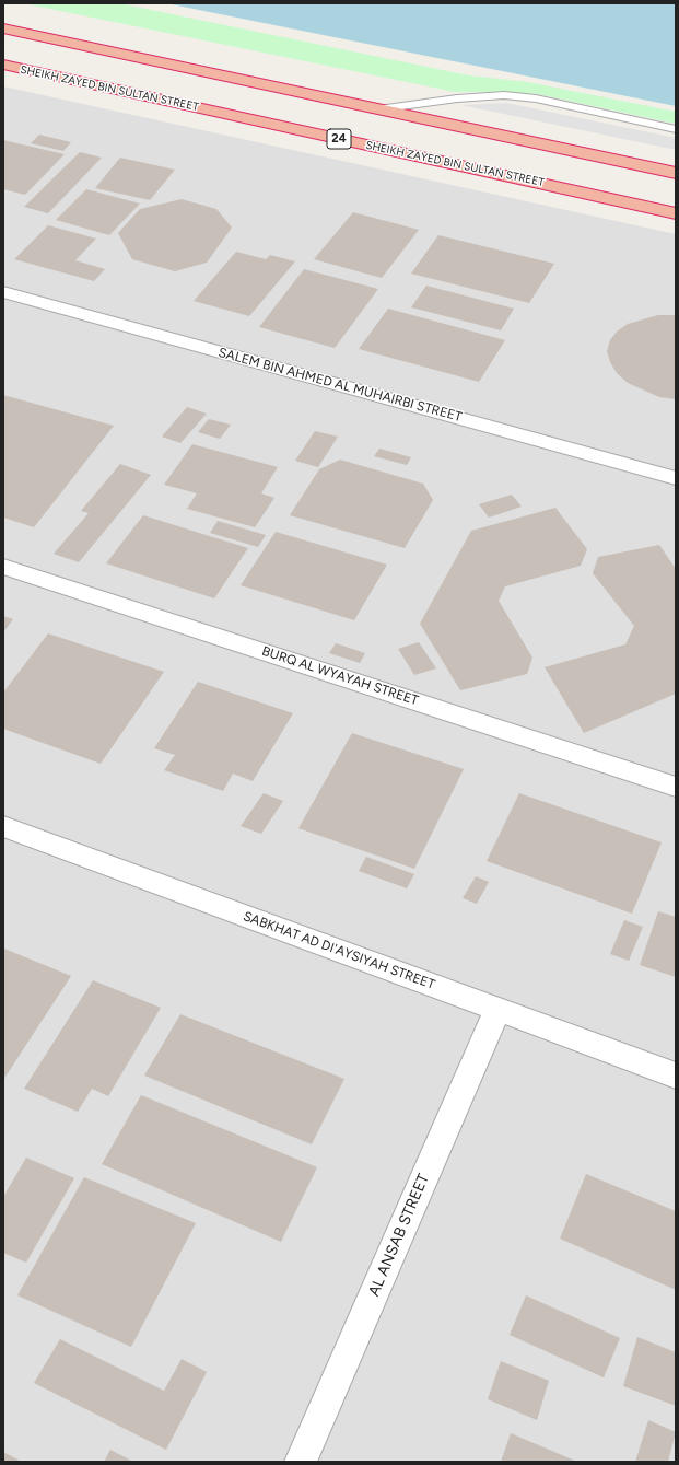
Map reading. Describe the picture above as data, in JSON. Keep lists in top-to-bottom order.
{
  "streets": {
    "highway": ["SHEIKH ZAYED BIN SULTAN STREET", "24"],
    "street": [
      "SALEM BIN AHMED AL MUHAIRBI STREET",
      "BURQ AL WYAYAH STREET",
      "SABKHAT AD DI'AYSIYAH STREET",
      "AL ANSAB STREET"
    ]
  },
  "crossings": [
    ["SABKHAT AD DI'AYSIYAH STREET", "AL ANSAB STREET"]
  ]
}
